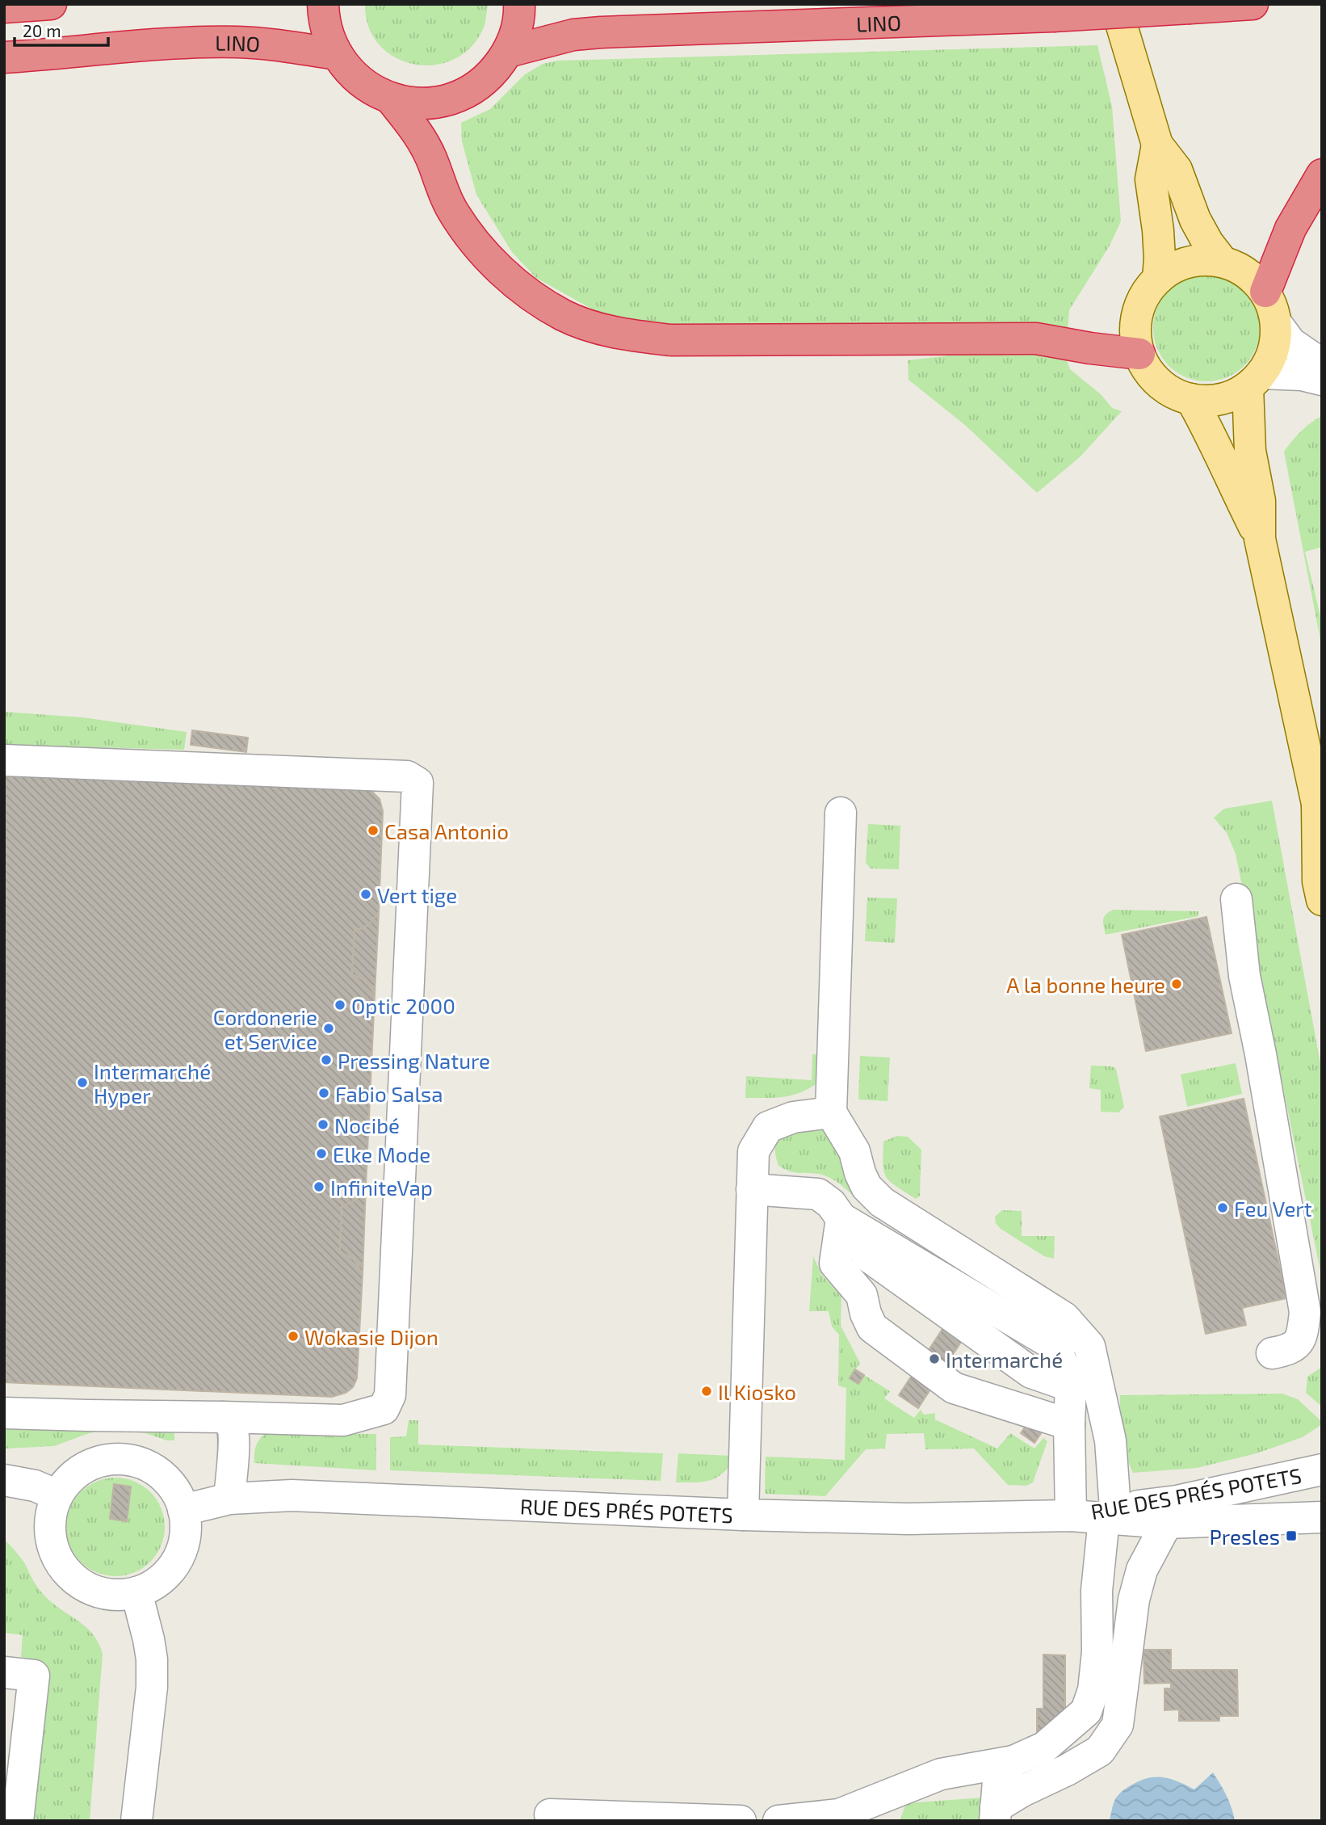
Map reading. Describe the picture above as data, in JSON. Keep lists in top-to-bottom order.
{
  "streets": {
    "highway": ["LINO"],
    "street": ["RUE DES PRÉS POTETS"]
  },
  "places": {
    "other": [
      "Casa Antonio",
      "Vert tige",
      "A la bonne heure",
      "Optic 2000",
      "Cordonerie et Service",
      "Pressing Nature",
      "Intermarché Hyper",
      "Fabio Salsa",
      "Nocibé",
      "Elke Mode",
      "InfiniteVap",
      "Feu Vert",
      "Wokasie Dijon",
      "Intermarché",
      "Il Kiosko"
    ],
    "transit": ["Presles"]
  },
  "scale_bar": "20 m"
}
